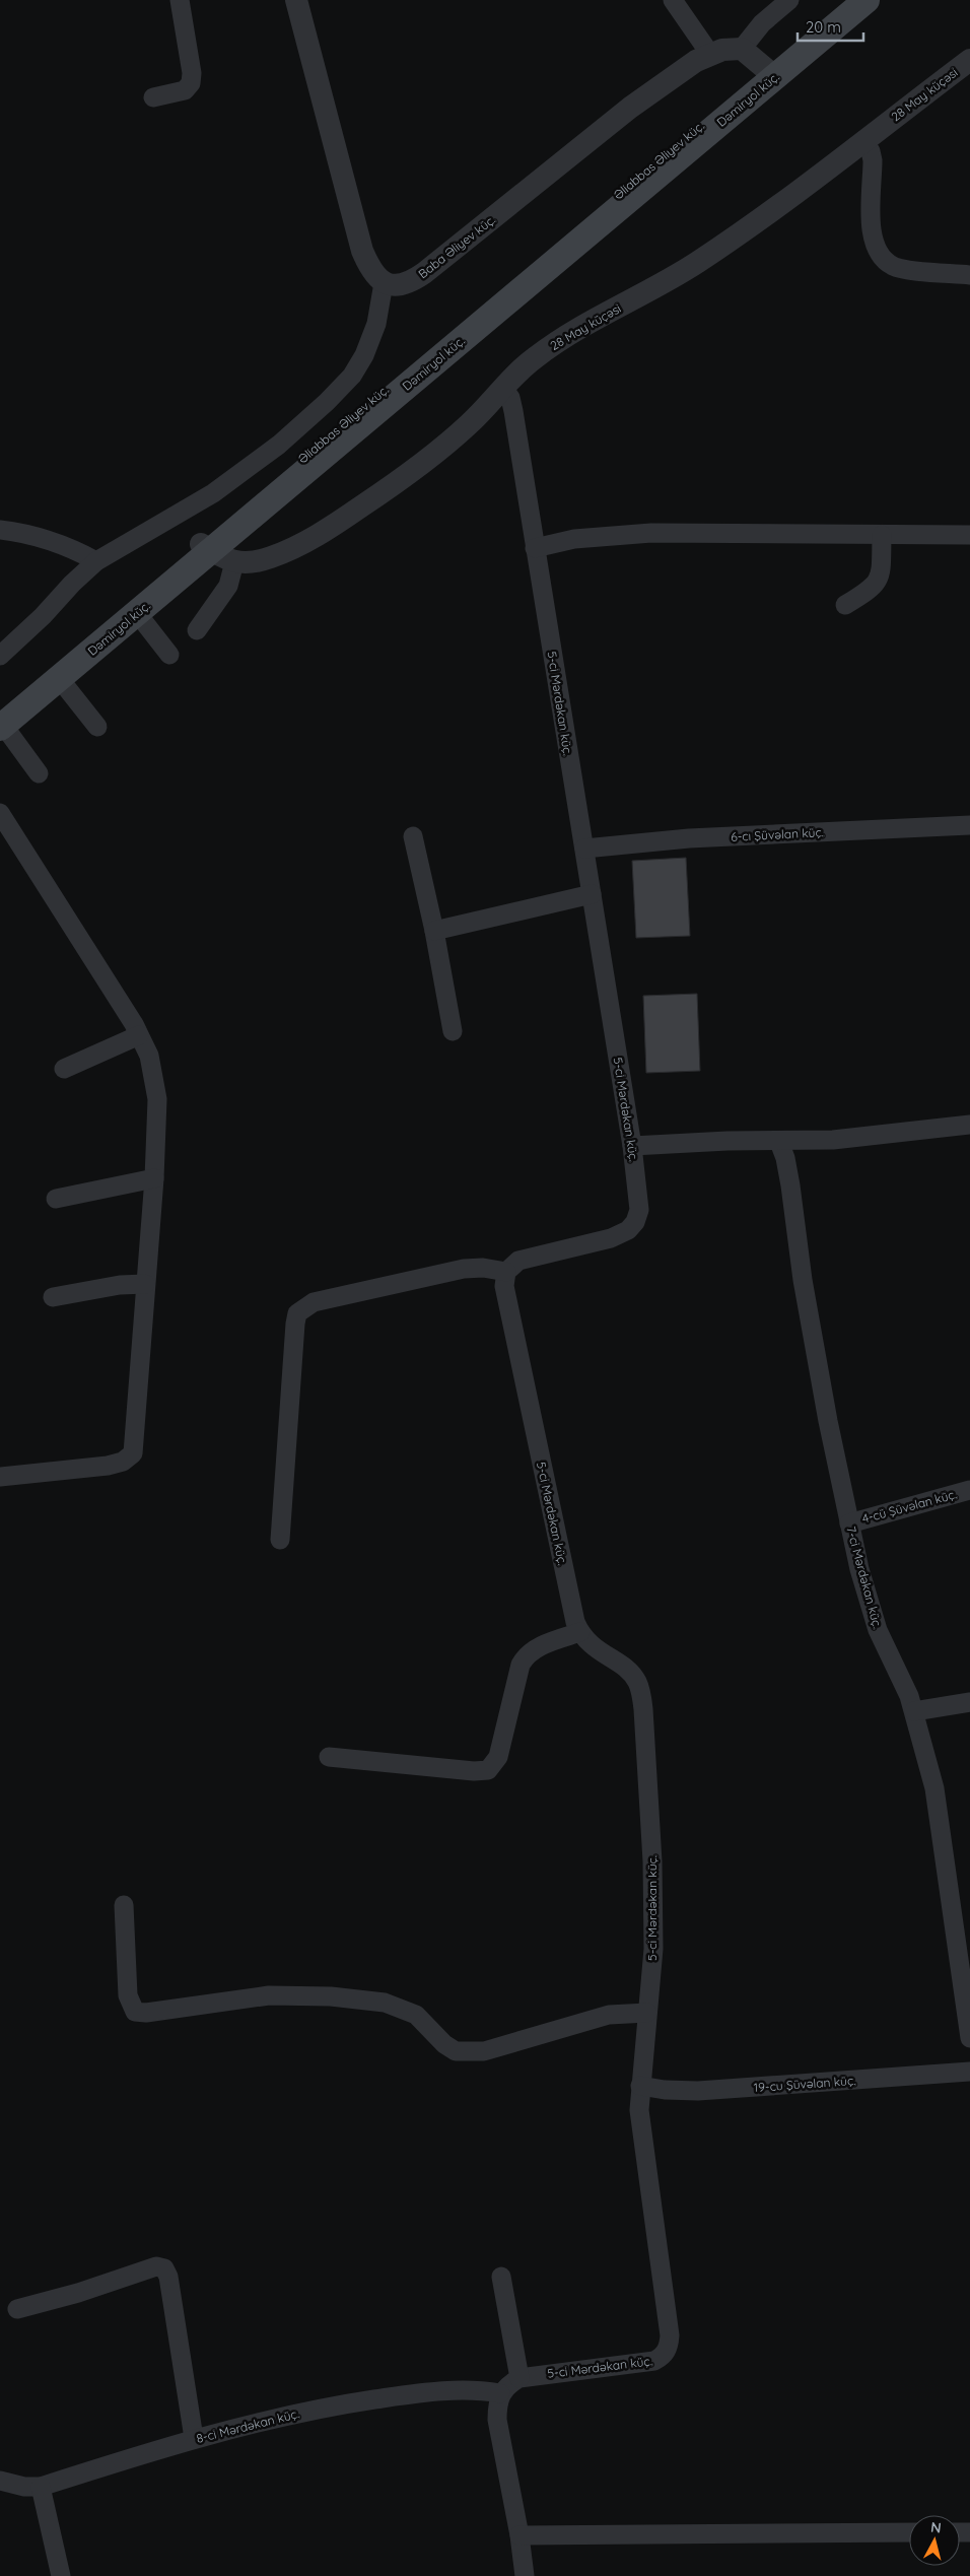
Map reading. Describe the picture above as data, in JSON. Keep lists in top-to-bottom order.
{
  "streets": {
    "main road": ["Dəmiryol küç.", "Əliabbas Əliyev küç."],
    "street": [
      "28 May küçəsi",
      "Baba Əliyev küç.",
      "5-ci Mərdəkan küç.",
      "6-cı Şüvəlan küç.",
      "4-cü Şüvəlan küç.",
      "7-ci Mərdəkan küç.",
      "19-cu Şüvəlan küç.",
      "8-ci Mərdəkan küç."
    ]
  },
  "crossings": [
    ["28 May küçəsi", "Dəmiryol küç."],
    ["28 May küçəsi", "Əliabbas Əliyev küç."],
    ["28 May küçəsi", "5-ci Mərdəkan küç."],
    ["Dəmiryol küç.", "Əliabbas Əliyev küç."],
    ["5-ci Mərdəkan küç.", "6-cı Şüvəlan küç."],
    ["5-ci Mərdəkan küç.", "19-cu Şüvəlan küç."],
    ["4-cü Şüvəlan küç.", "7-ci Mərdəkan küç."]
  ],
  "scale_bar": "20 m",
  "north": "top"
}
